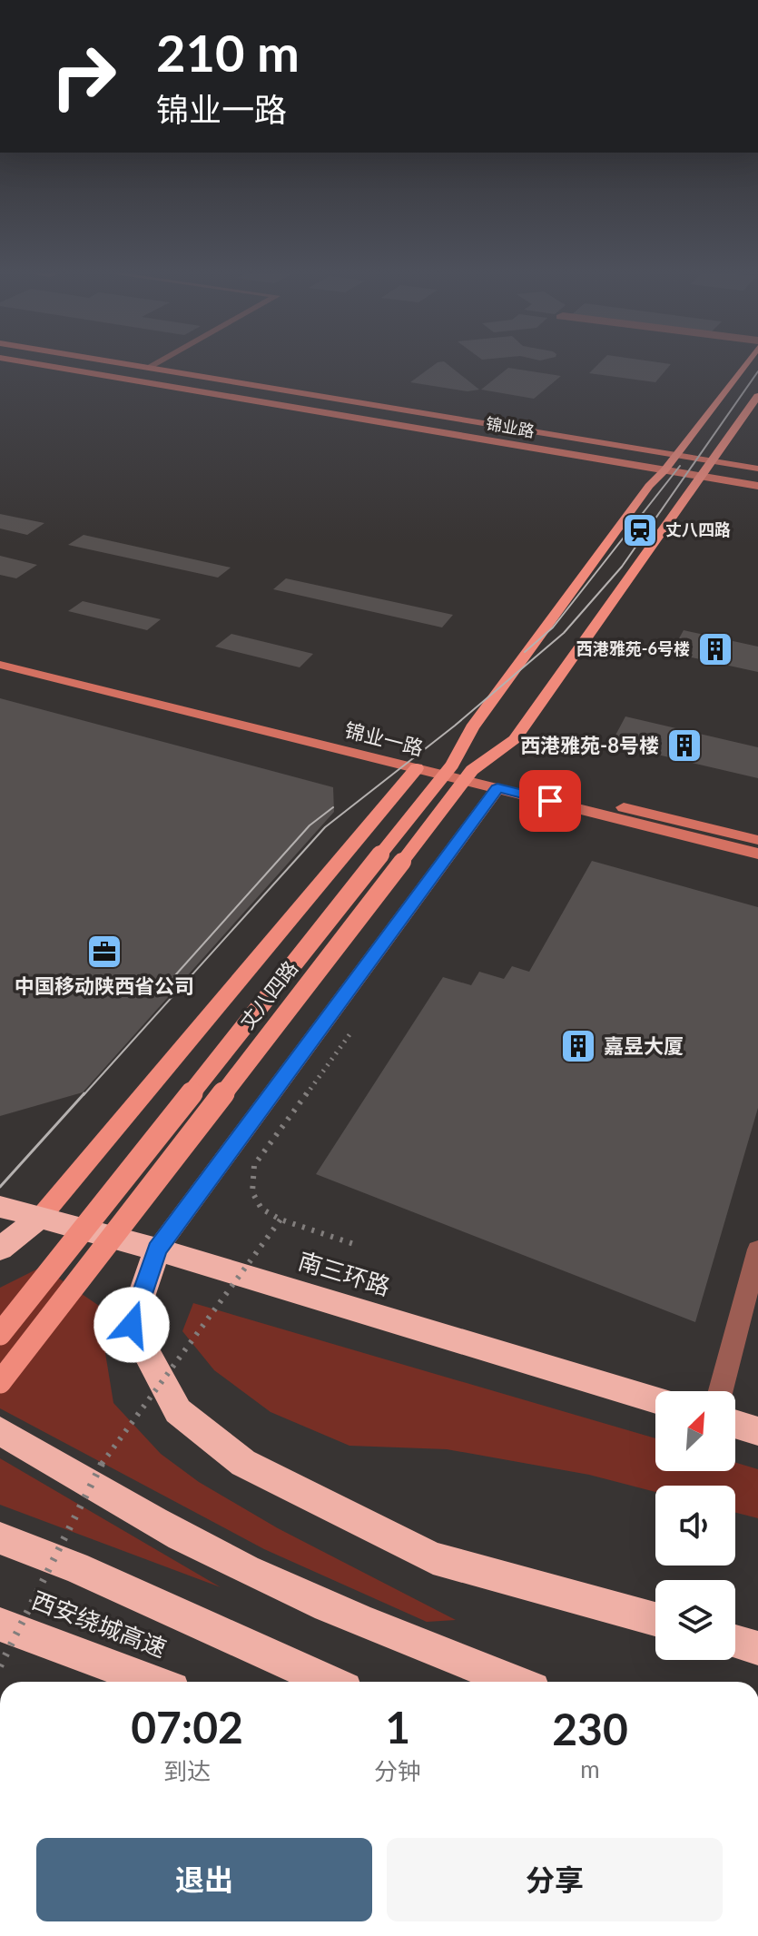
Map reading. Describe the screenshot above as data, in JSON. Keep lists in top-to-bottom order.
{
  "streets": {
    "highway": ["南三环路", "西安绕城高速"],
    "main road": ["锦业路", "锦业一路", "丈八四路"]
  },
  "crossings": [
    ["锦业路", "丈八四路"],
    ["锦业一路", "丈八四路"]
  ],
  "places": {
    "station": ["丈八四路"],
    "building": ["西港雅苑-6号楼", "西港雅苑-8号楼", "嘉昱大厦"],
    "office": ["中国移动陕西省公司"]
  },
  "north": "top right",
  "page": {
    "turn": ["210 m", "锦业一路"],
    "eta": [
      "07:02",
      "到达",
      "1",
      "分钟",
      "230",
      "m"
    ],
    "buttons": ["退出", "分享"]
  }
}
